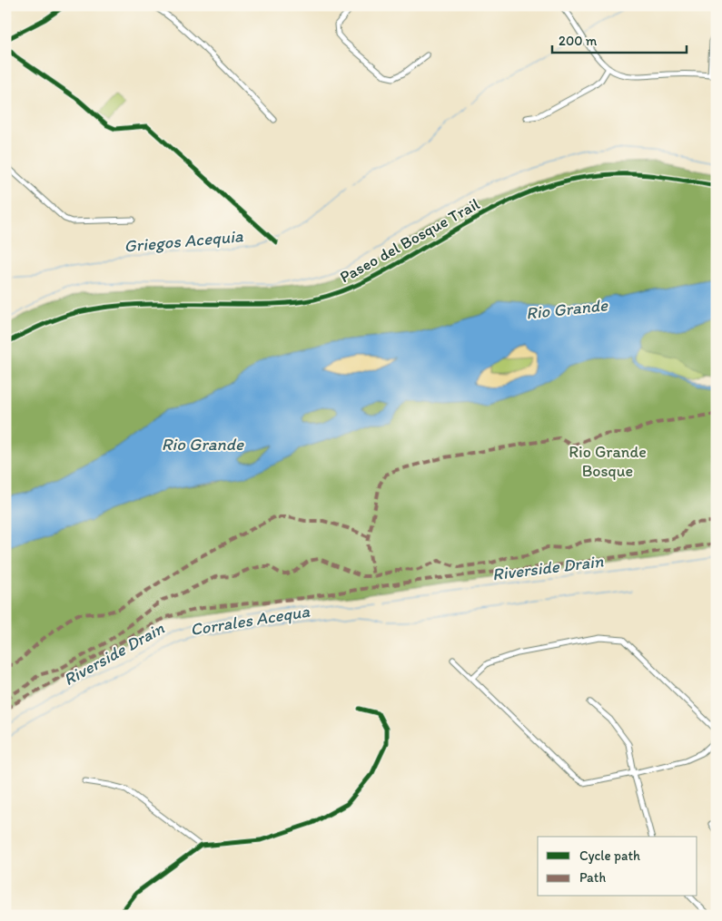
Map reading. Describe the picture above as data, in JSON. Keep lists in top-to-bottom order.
{
  "streets": {
    "cycle path": ["Paseo del Bosque Trail"]
  },
  "water": [
    "Griegos Acequia",
    "Rio Grande",
    "Riverside Drain",
    "Corrales Acequa"
  ],
  "parks": ["Rio Grande Bosque"],
  "legend": ["Cycle path", "Path"],
  "scale_bar": "200 m"
}
